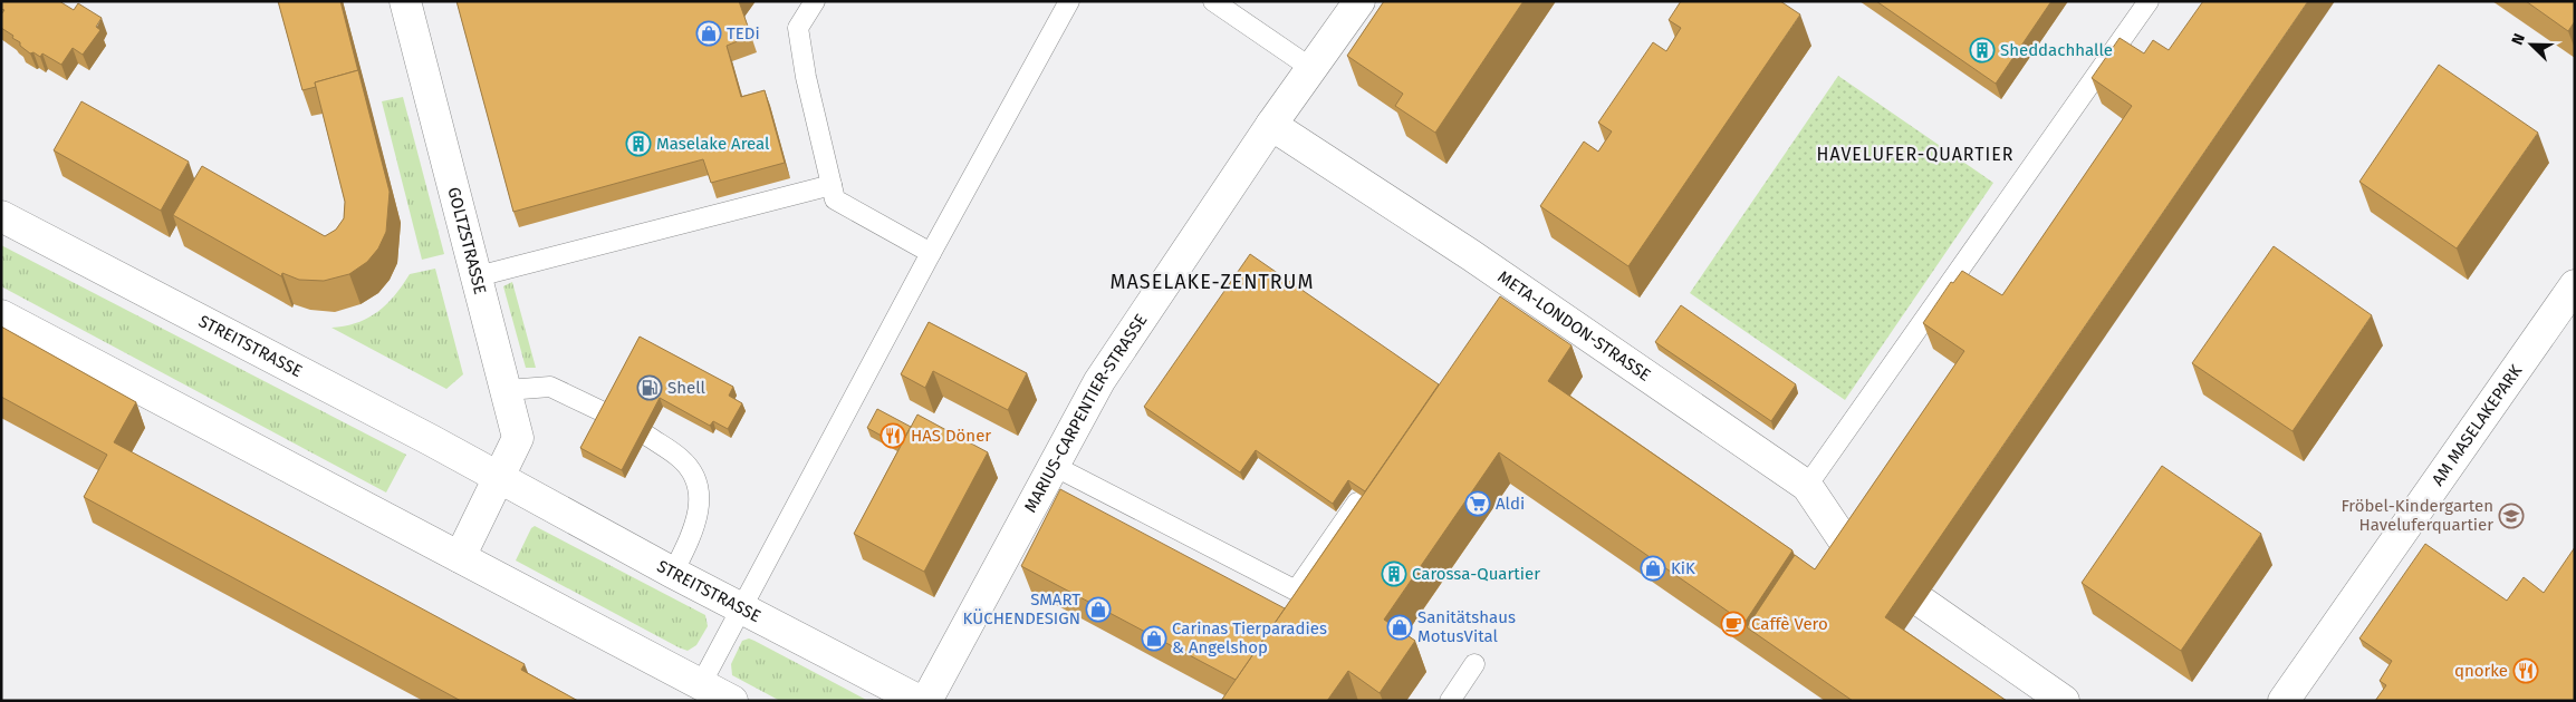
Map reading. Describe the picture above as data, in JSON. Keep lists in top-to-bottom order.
{
  "streets": {
    "street": [
      "GOLTZSTRASSE",
      "META-LONDON-STRASSE",
      "STREITSTRASSE",
      "MARIUS-CARPENTIER-STRASSE",
      "AM MASELAKEPARK"
    ]
  },
  "crossings": [
    ["GOLTZSTRASSE", "STREITSTRASSE"],
    ["META-LONDON-STRASSE", "MARIUS-CARPENTIER-STRASSE"]
  ],
  "districts": ["HAVELUFER-QUARTIER", "MASELAKE-ZENTRUM"],
  "places": {
    "shop": [
      "TEDi",
      "KiK",
      "SMART KÜCHENDESIGN",
      "Sanitätshaus MotusVital",
      "Carinas Tierparadies & Angelshop"
    ],
    "building": ["Sheddachhalle", "Maselake Areal", "Carossa-Quartier"],
    "fuel station": ["Shell"],
    "restaurant": ["HAS Döner", "qnorke"],
    "supermarket": ["Aldi"],
    "school or university": ["Fröbel-Kindergarten Haveluferquartier"],
    "cafe": ["Caffè Vero"]
  },
  "north": "top left"
}
